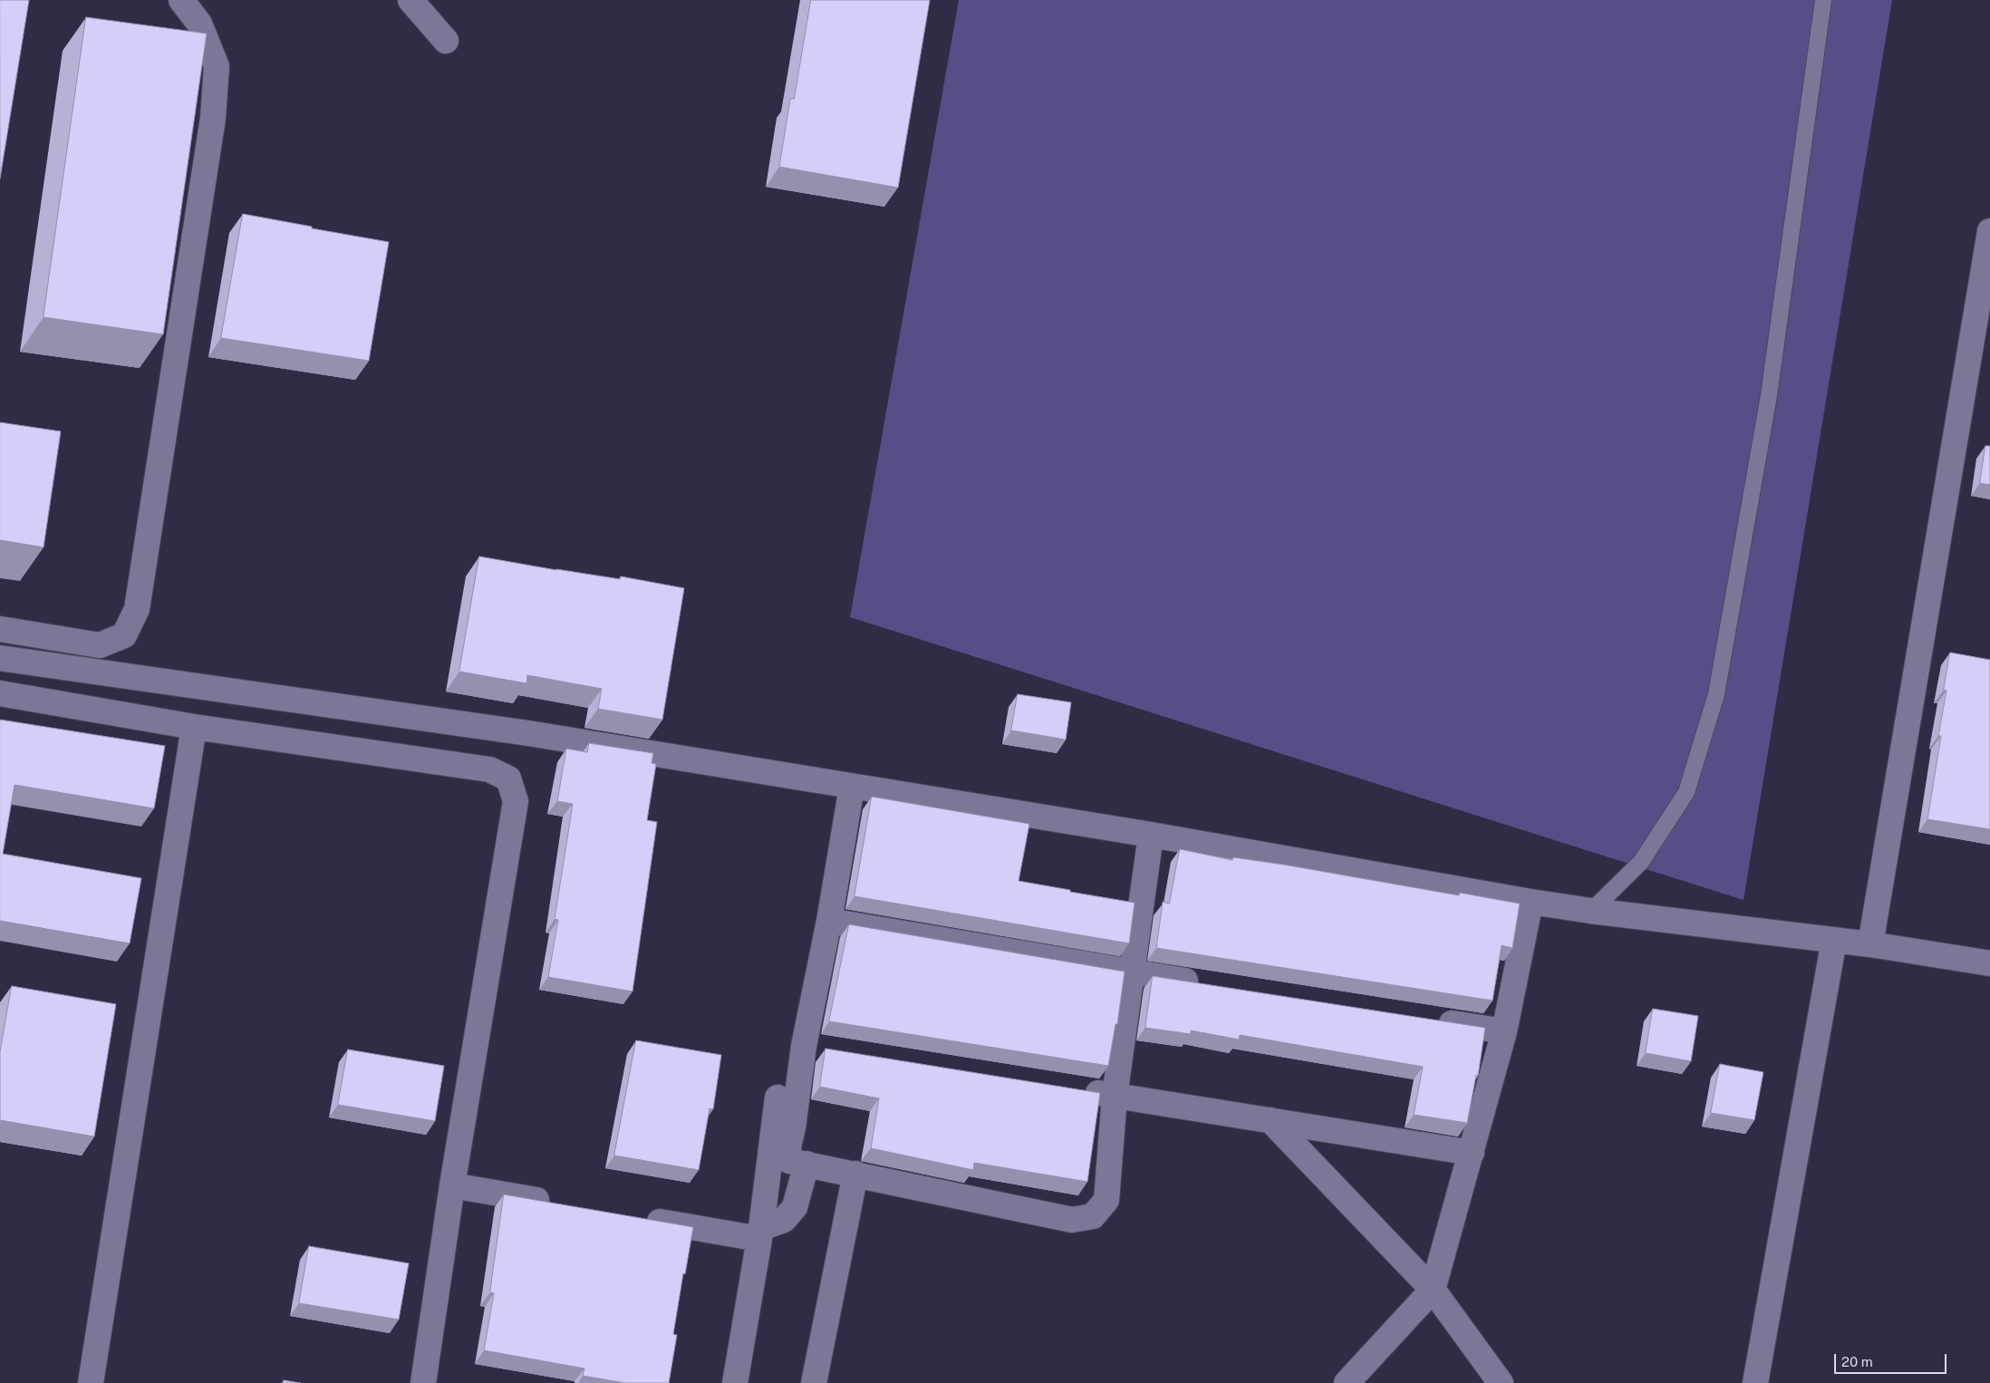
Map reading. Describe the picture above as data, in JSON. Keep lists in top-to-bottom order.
{
  "scale_bar": "20 m"
}
